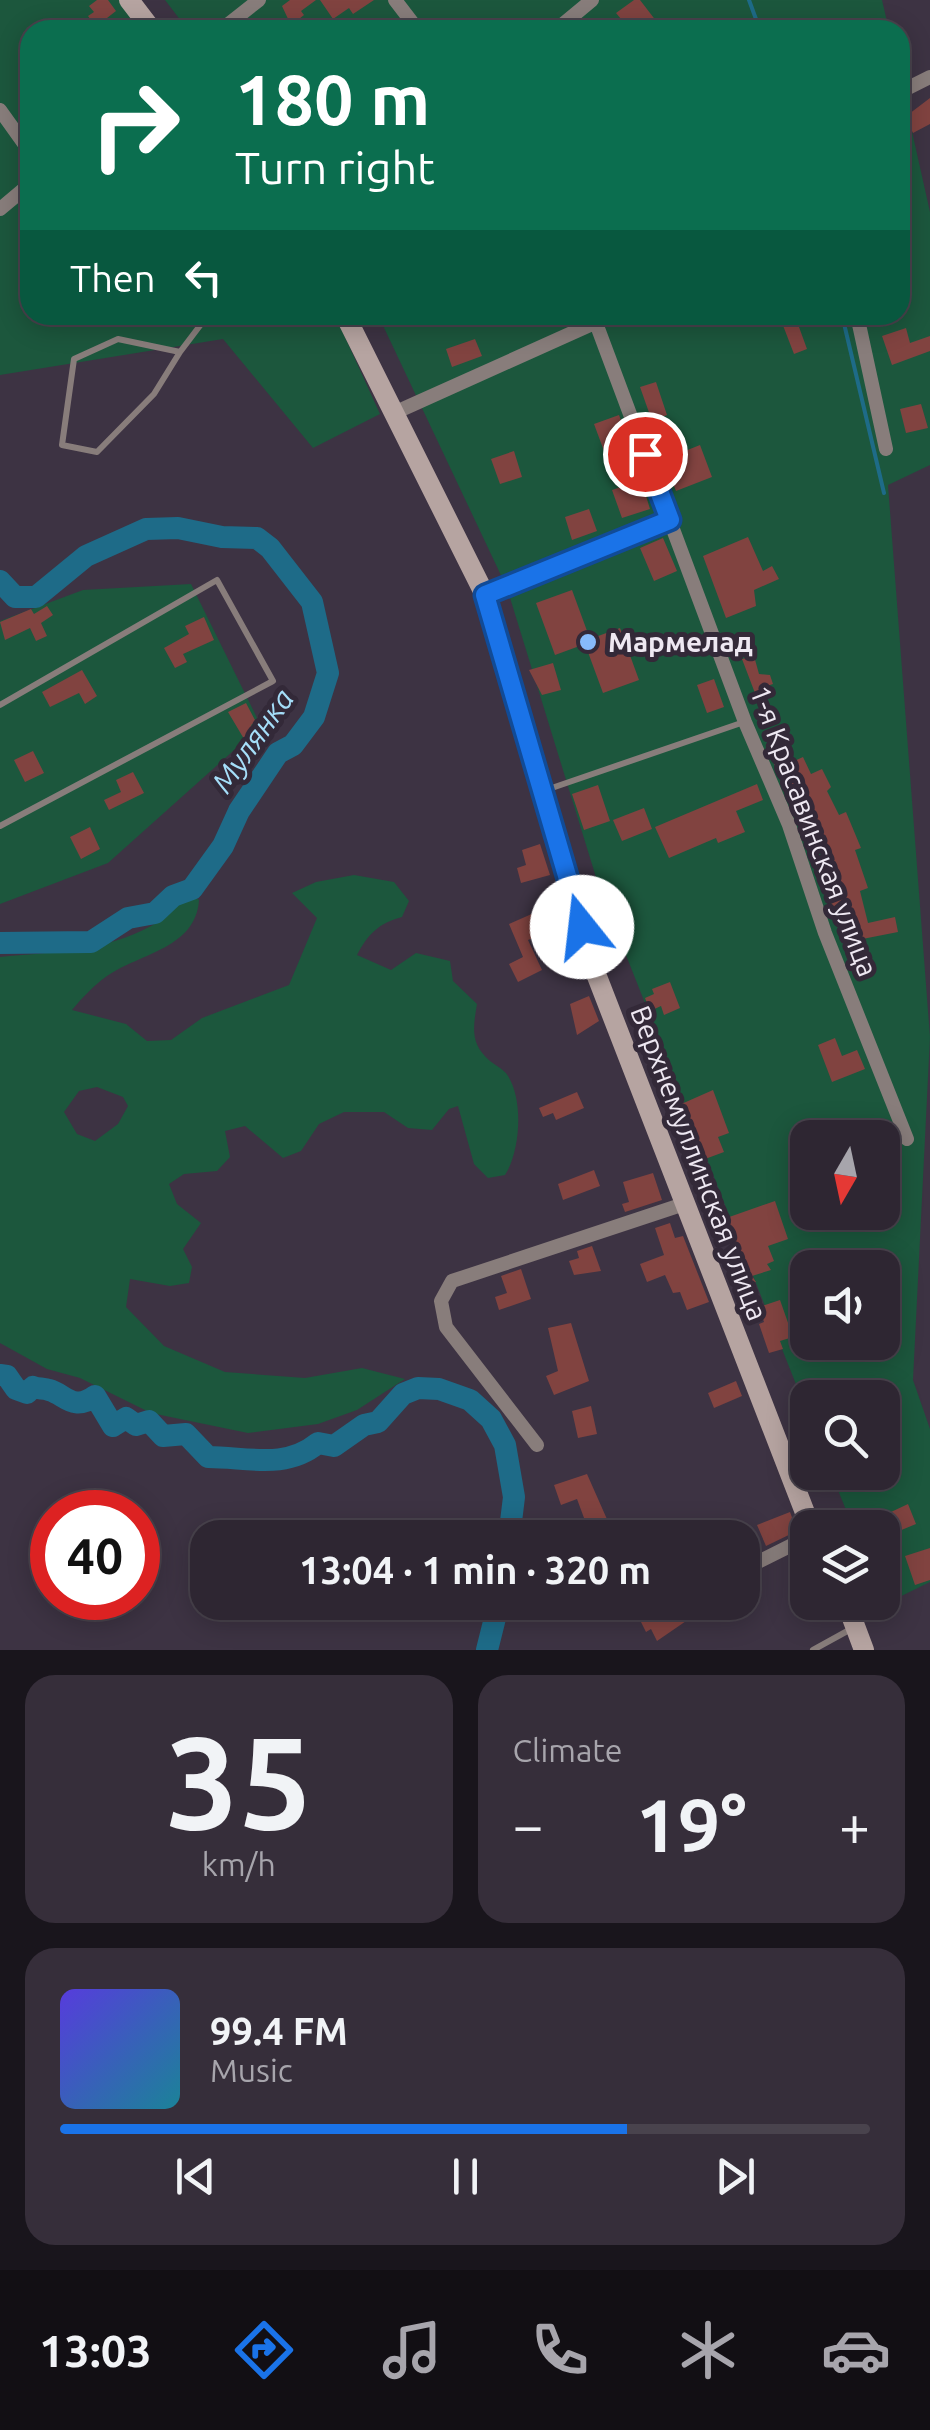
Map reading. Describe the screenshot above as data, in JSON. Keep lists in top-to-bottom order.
{
  "streets": {
    "street": ["1-я Красавинская улица", "Верхнемуллинская улица"]
  },
  "water": ["Мулянка"],
  "places": ["Мармелад"],
  "north": "bottom",
  "page": {
    "turn": ["180 m", "Turn right"],
    "then": "Then",
    "limit": "40",
    "trip": "13:04 · 1 min · 320 m",
    "tile": [
      ["35", "km/h"],
      "Climate"
    ],
    "heat": ["−", "19°", "+"],
    "song": ["99.4 FM", "Music"],
    "tabs": "13:03"
  }
}
